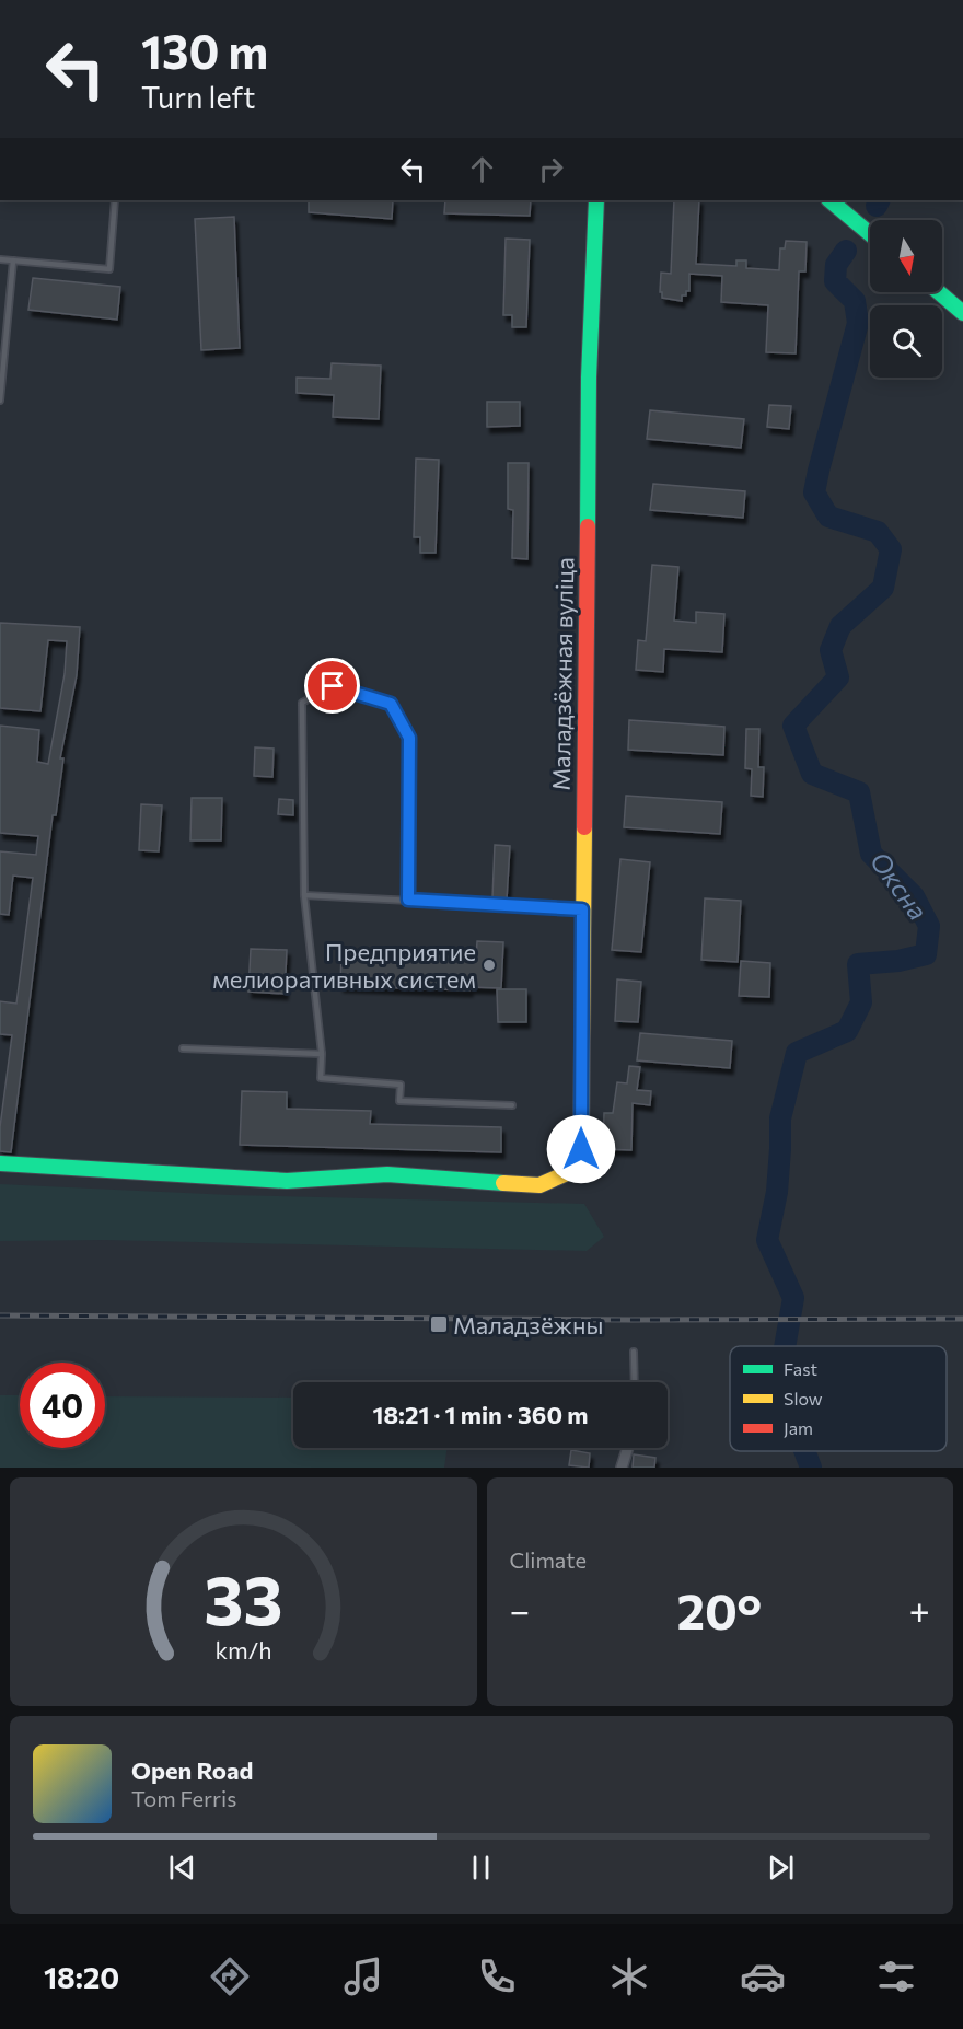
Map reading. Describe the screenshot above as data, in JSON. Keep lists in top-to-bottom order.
{
  "streets": {
    "street": ["Маладзёжная вуліца"]
  },
  "water": ["Оксна"],
  "places": {
    "other": ["Предприятие мелиоративных систем"],
    "transit": ["Маладзёжны"]
  },
  "legend": ["Fast", "Slow", "Jam"],
  "north": "bottom",
  "page": {
    "turn": ["130 m", "Turn left"],
    "limit": "40",
    "trip": "18:21 · 1 min · 360 m",
    "tile": "Climate",
    "heat": ["−", "20°", "+"],
    "song": ["Open Road", "Tom Ferris"],
    "tabs": "18:20",
    "gauge": ["33", "km/h"]
  }
}
